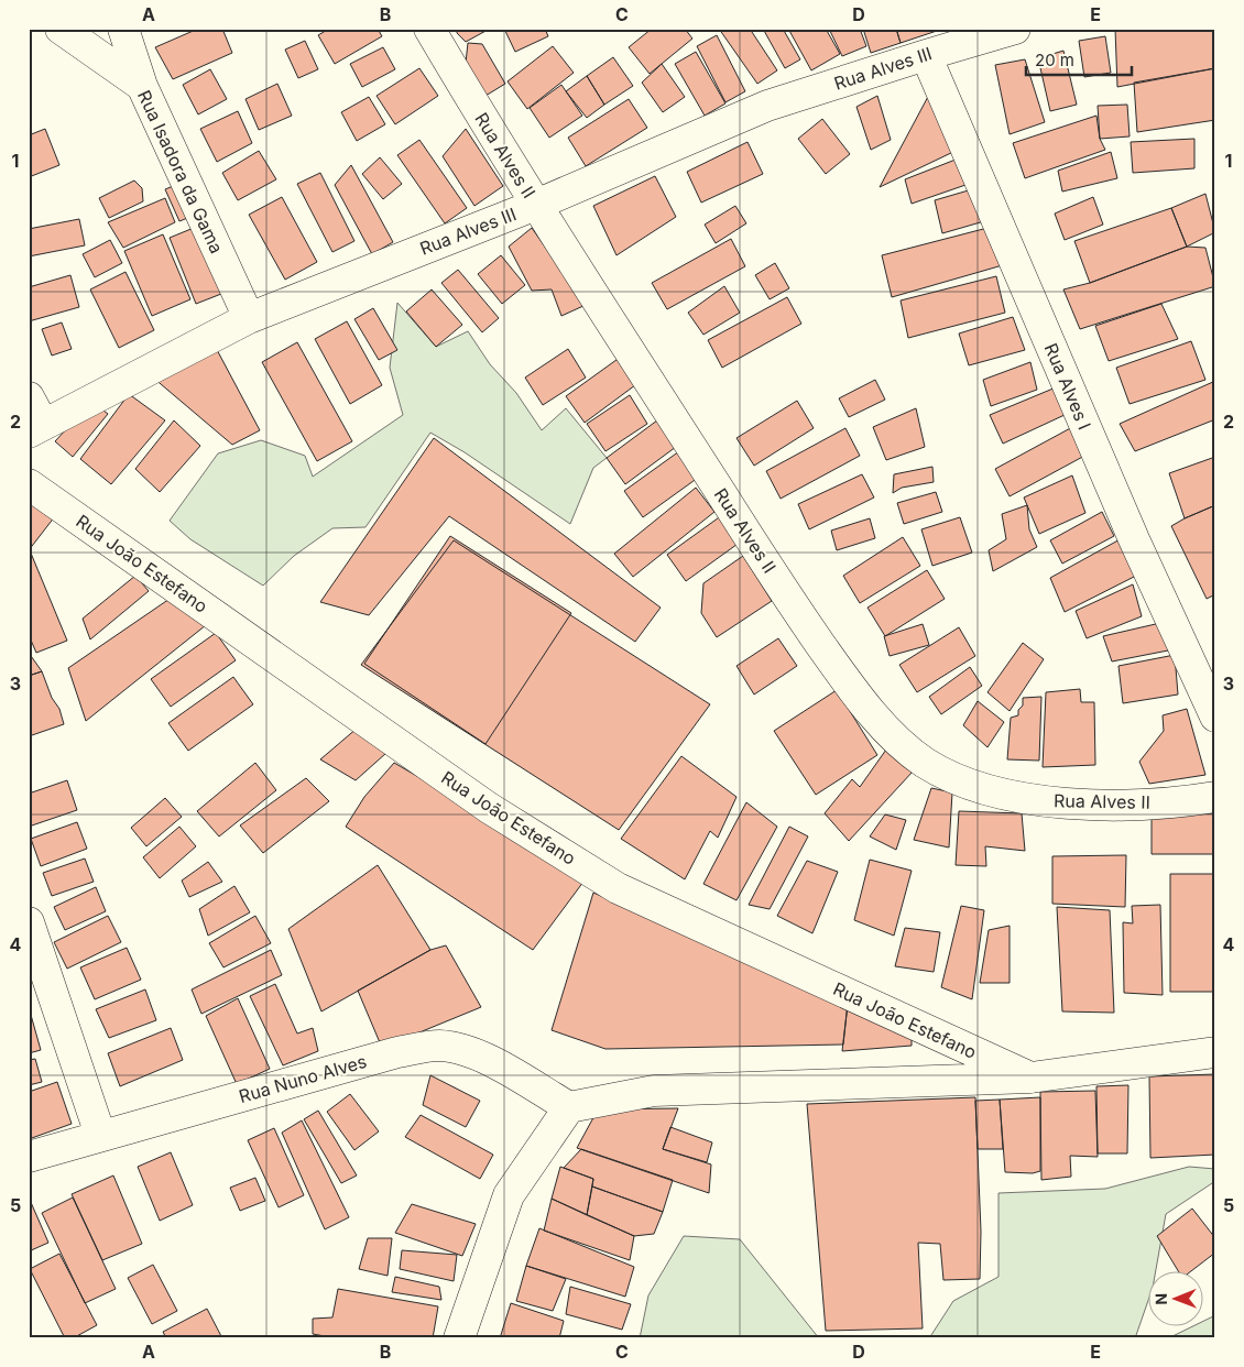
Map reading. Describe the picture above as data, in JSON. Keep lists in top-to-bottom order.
{
  "streets": {
    "street": [
      "Rua Alves III",
      "Rua Alves II",
      "Rua Isadora da Gama",
      "Rua Alves I",
      "Rua João Estefano",
      "Rua Nuno Alves"
    ]
  },
  "crossings": [
    ["Rua Alves III", "Rua Alves II"],
    ["Rua Alves III", "Rua Isadora da Gama"],
    ["Rua Alves III", "Rua Alves I"]
  ],
  "scale_bar": "20 m",
  "north": "left",
  "grid": {
    "columns": [
      "A",
      "B",
      "C",
      "D",
      "E"
    ],
    "rows": [
      "1",
      "2",
      "3",
      "4",
      "5"
    ]
  }
}
